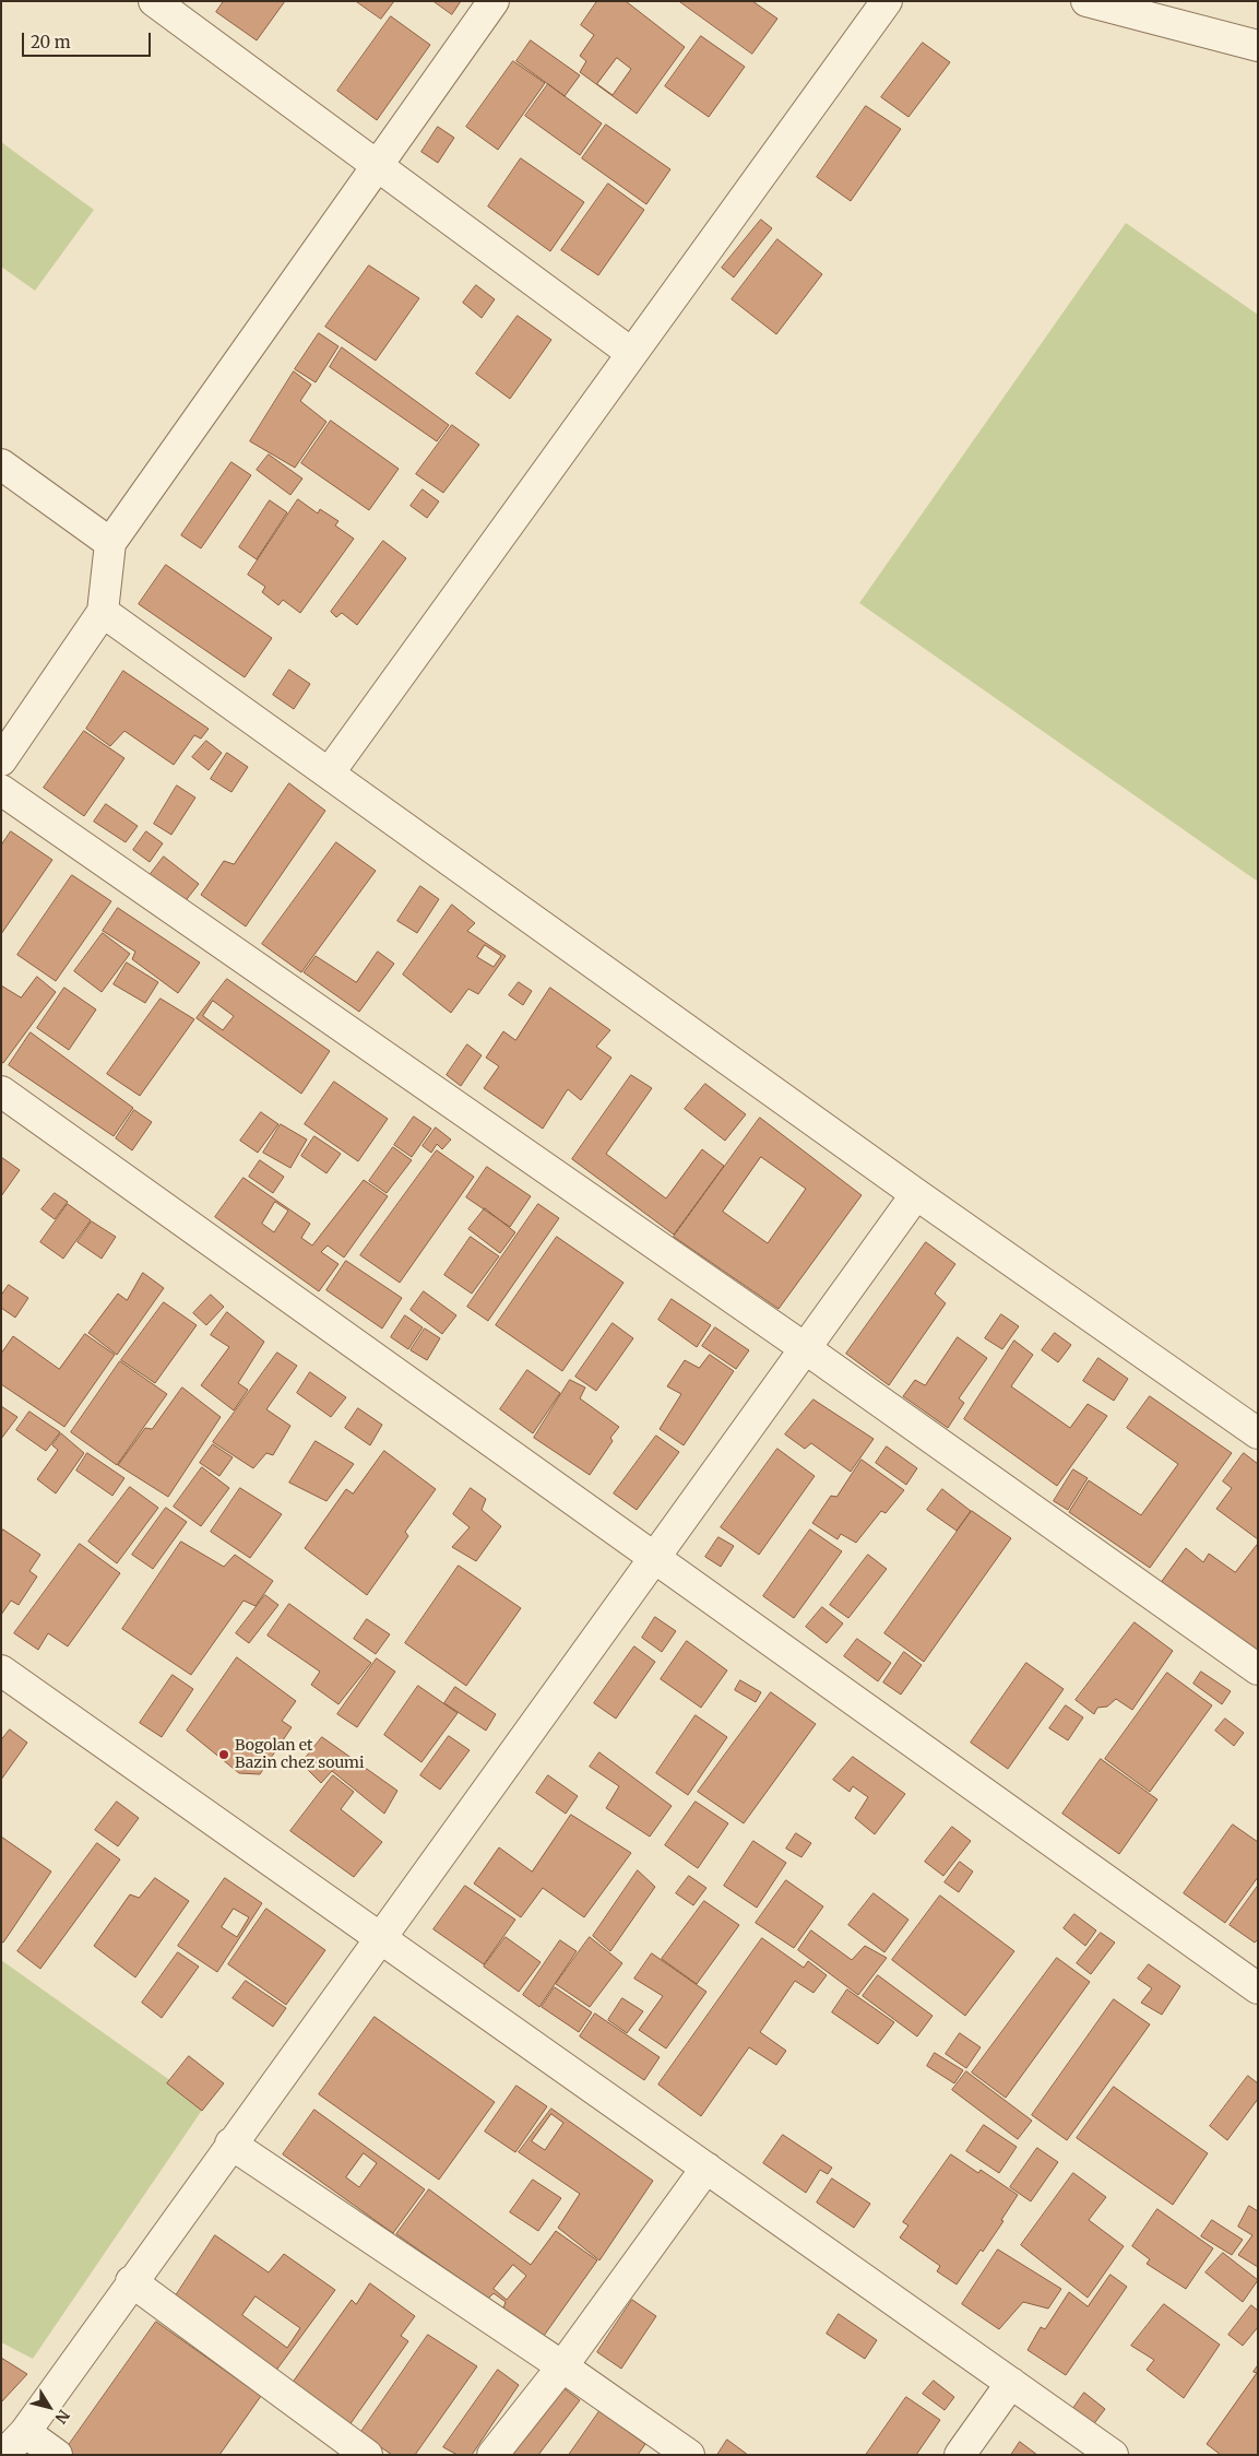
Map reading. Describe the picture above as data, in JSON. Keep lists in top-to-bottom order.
{
  "places": ["Bogolan et Bazin chez soumi"],
  "scale_bar": "20 m",
  "north": "bottom right"
}
